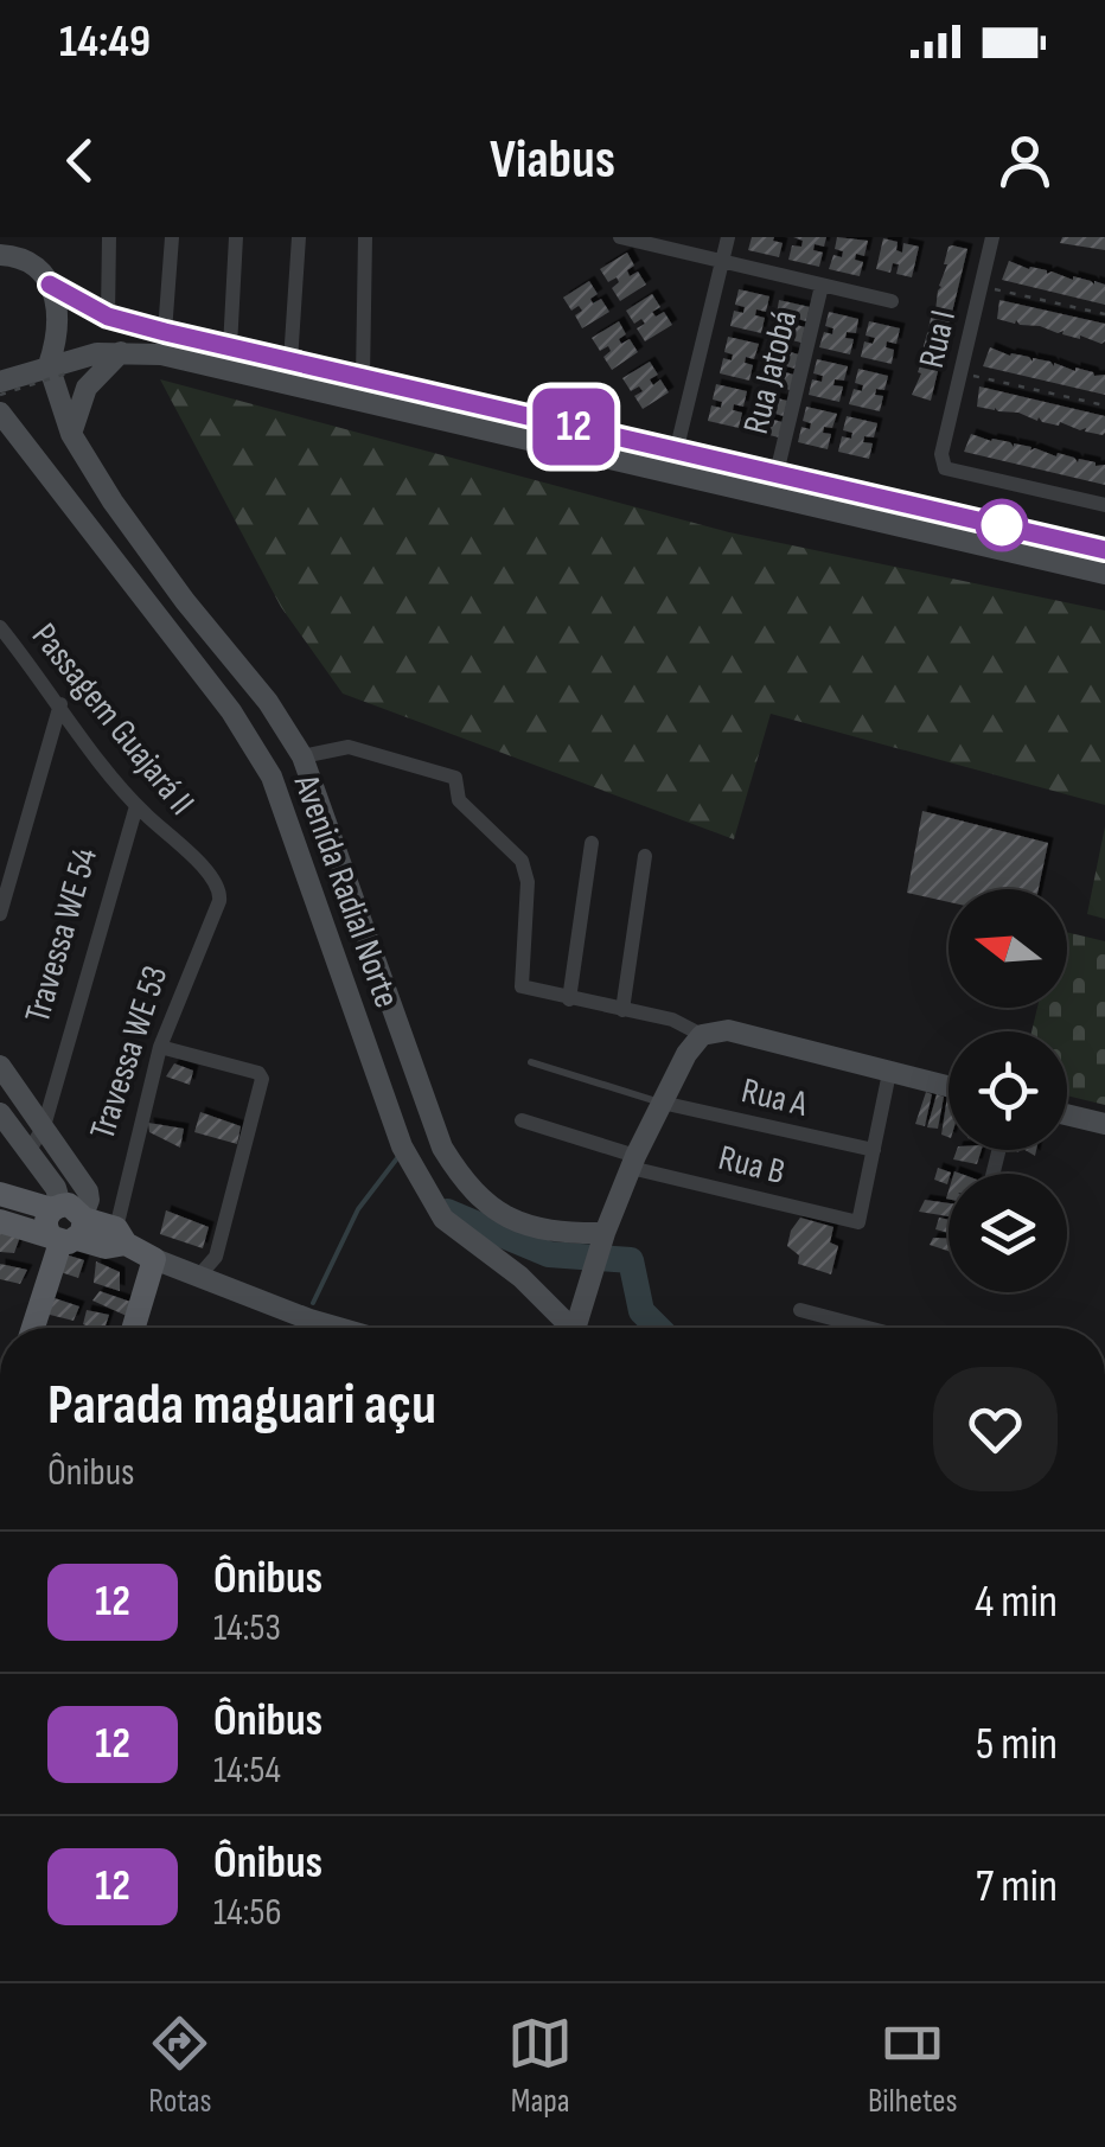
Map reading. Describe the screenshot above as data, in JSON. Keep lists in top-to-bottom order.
{
  "streets": {
    "main road": ["Avenida Radial Norte"],
    "street": [
      "Rua I",
      "Rua Jatobá",
      "Passagem Guajará II",
      "Travessa WE 54",
      "Travessa WE 53",
      "Rua A",
      "Rua B"
    ]
  },
  "crossings": [
    ["Passagem Guajará II", "Travessa WE 54"],
    ["Passagem Guajará II", "Travessa WE 53"],
    ["Rua A", "Rua B"]
  ],
  "lines": ["bus line 12"],
  "north": "left",
  "page": {
    "status": "14:49",
    "header": "Viabus",
    "on_map": "12",
    "heading": ["Parada maguari açu", "Ônibus"],
    "list": [
      {
        "mark": "12",
        "name": "Ônibus",
        "note": "14:53",
        "value": "4 min"
      },
      {
        "mark": "12",
        "name": "Ônibus",
        "note": "14:54",
        "value": "5 min"
      },
      {
        "mark": "12",
        "name": "Ônibus",
        "note": "14:56",
        "value": "7 min"
      }
    ],
    "tabs": ["Rotas", "Mapa", "Bilhetes"]
  }
}
